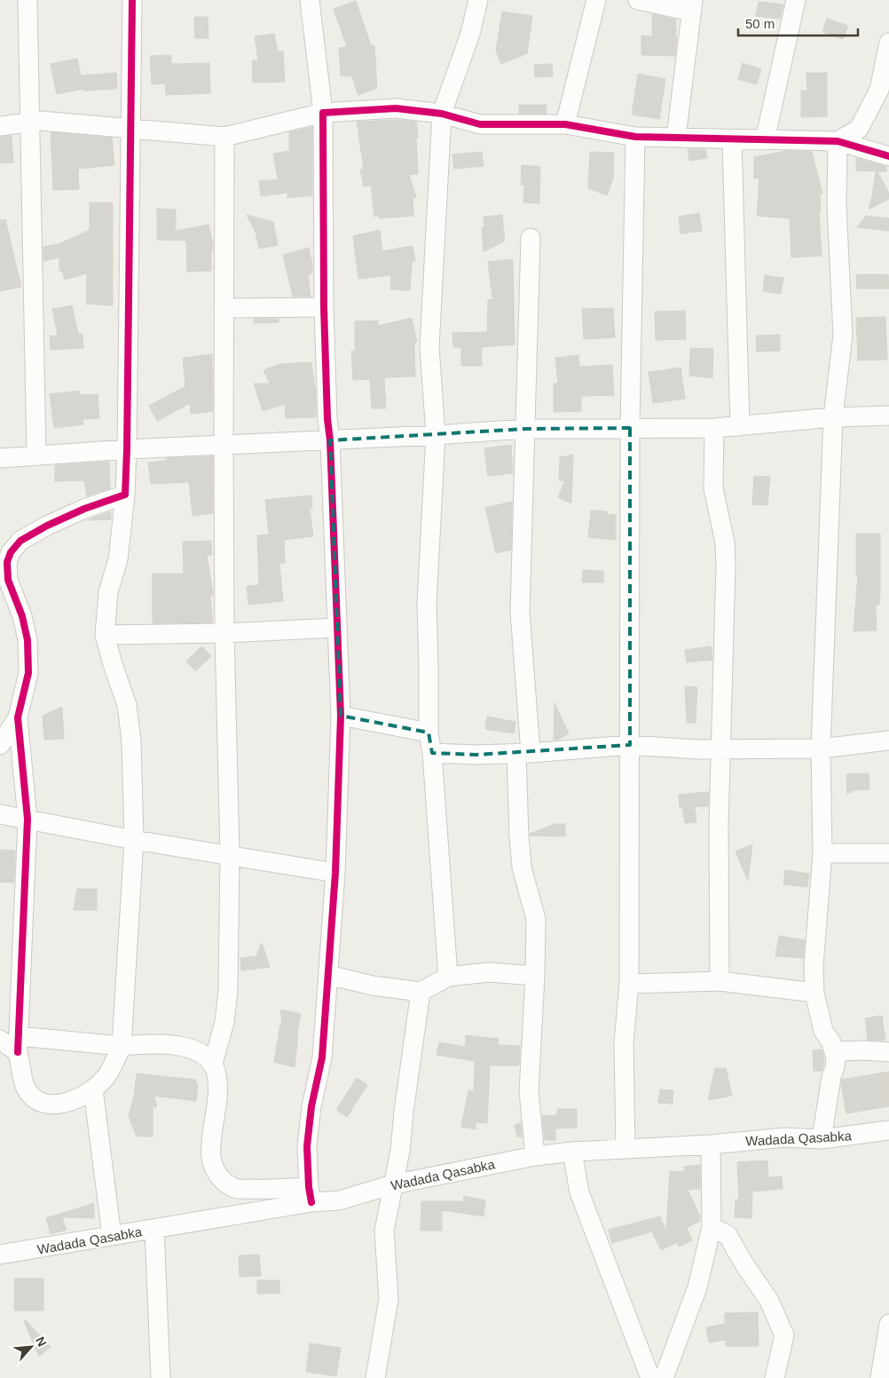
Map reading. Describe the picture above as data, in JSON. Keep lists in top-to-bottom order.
{
  "streets": {
    "street": ["Wadada Qasabka"]
  },
  "scale_bar": "50 m",
  "north": "top right"
}
